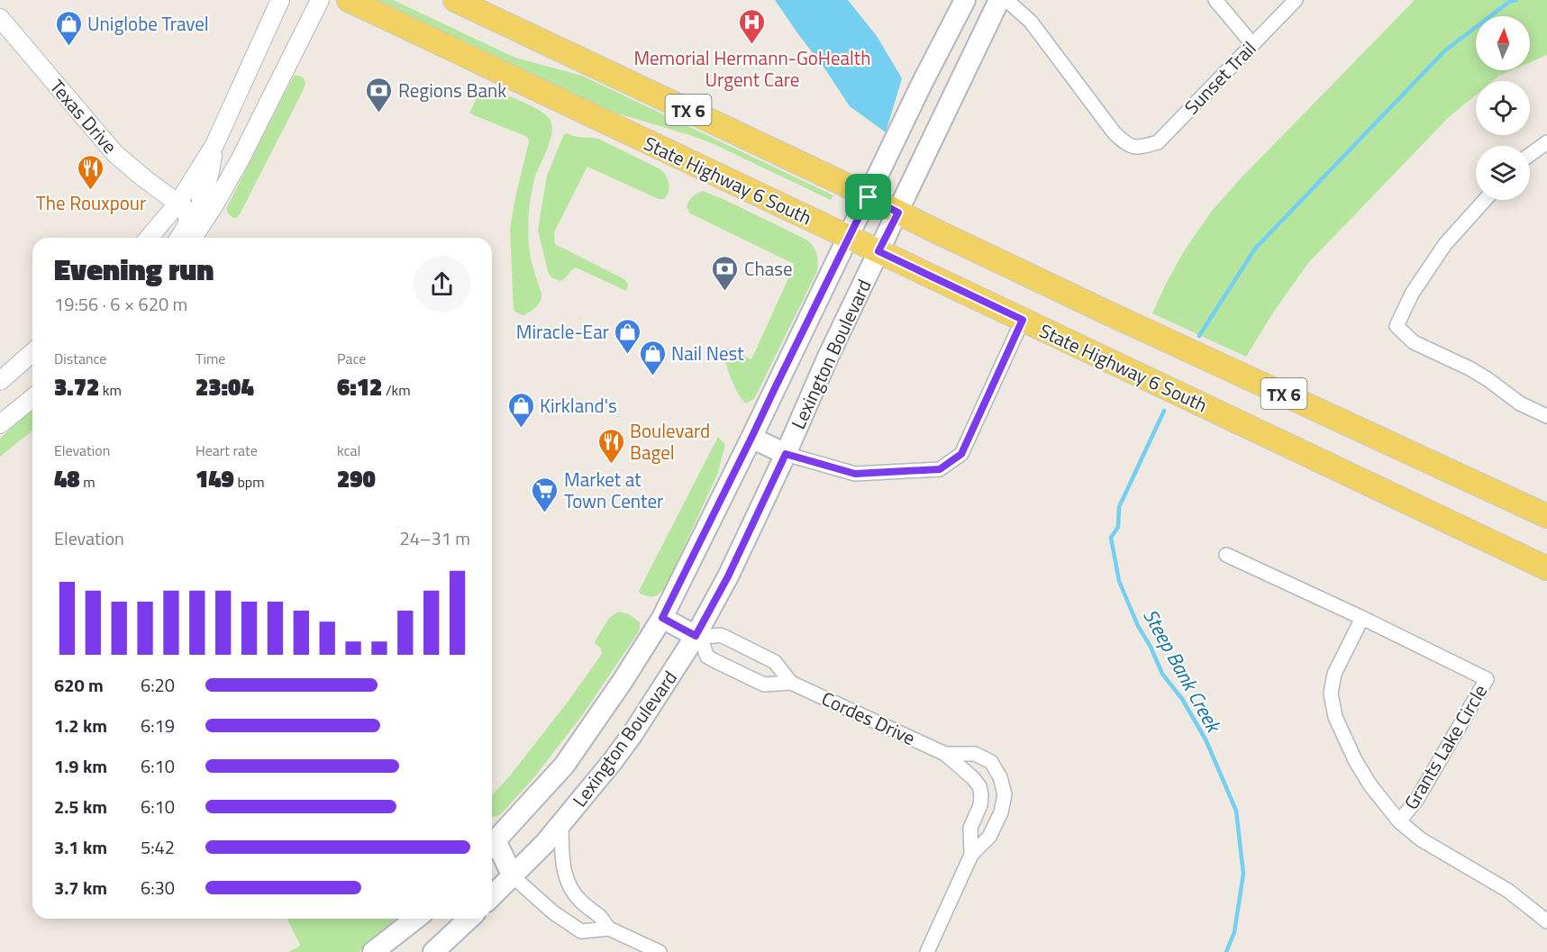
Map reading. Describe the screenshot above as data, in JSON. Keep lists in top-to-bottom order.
{
  "streets": {
    "main road": ["TX 6", "State Highway 6 South", "Lexington Boulevard"],
    "street": [
      "Sunset Trail",
      "Texas Drive",
      "Cordes Drive",
      "Grants Lake Circle"
    ]
  },
  "crossings": [
    ["TX 6", "Lexington Boulevard"],
    ["State Highway 6 South", "Lexington Boulevard"],
    ["Lexington Boulevard", "Cordes Drive"]
  ],
  "water": ["Steep Bank Creek"],
  "places": {
    "hospital": ["Memorial Hermann-GoHealth Urgent Care"],
    "shop": [
      "Uniglobe Travel",
      "Miracle-Ear",
      "Nail Nest",
      "Kirkland's"
    ],
    "bank": ["Regions Bank", "Chase"],
    "restaurant": ["The Rouxpour", "Boulevard Bagel"],
    "supermarket": ["Market at Town Center"]
  },
  "north": "top",
  "page": {
    "heading": ["Evening run", "19:56 · 6 × 620 m"],
    "stats": [
      ["Distance", "3.72 km"],
      ["Time", "23:04"],
      ["Pace", "6:12 /km"],
      ["Elevation", "48 m"],
      ["Heart rate", "149 bpm"],
      ["kcal", "290"]
    ],
    "chart": ["Elevation", "24–31 m"],
    "list": [
      {
        "name": "620 m",
        "note": "6:20"
      },
      {
        "name": "1.2 km",
        "note": "6:19"
      },
      {
        "name": "1.9 km",
        "note": "6:10"
      },
      {
        "name": "2.5 km",
        "note": "6:10"
      },
      {
        "name": "3.1 km",
        "note": "5:42"
      },
      {
        "name": "3.7 km",
        "note": "6:30"
      }
    ]
  }
}
